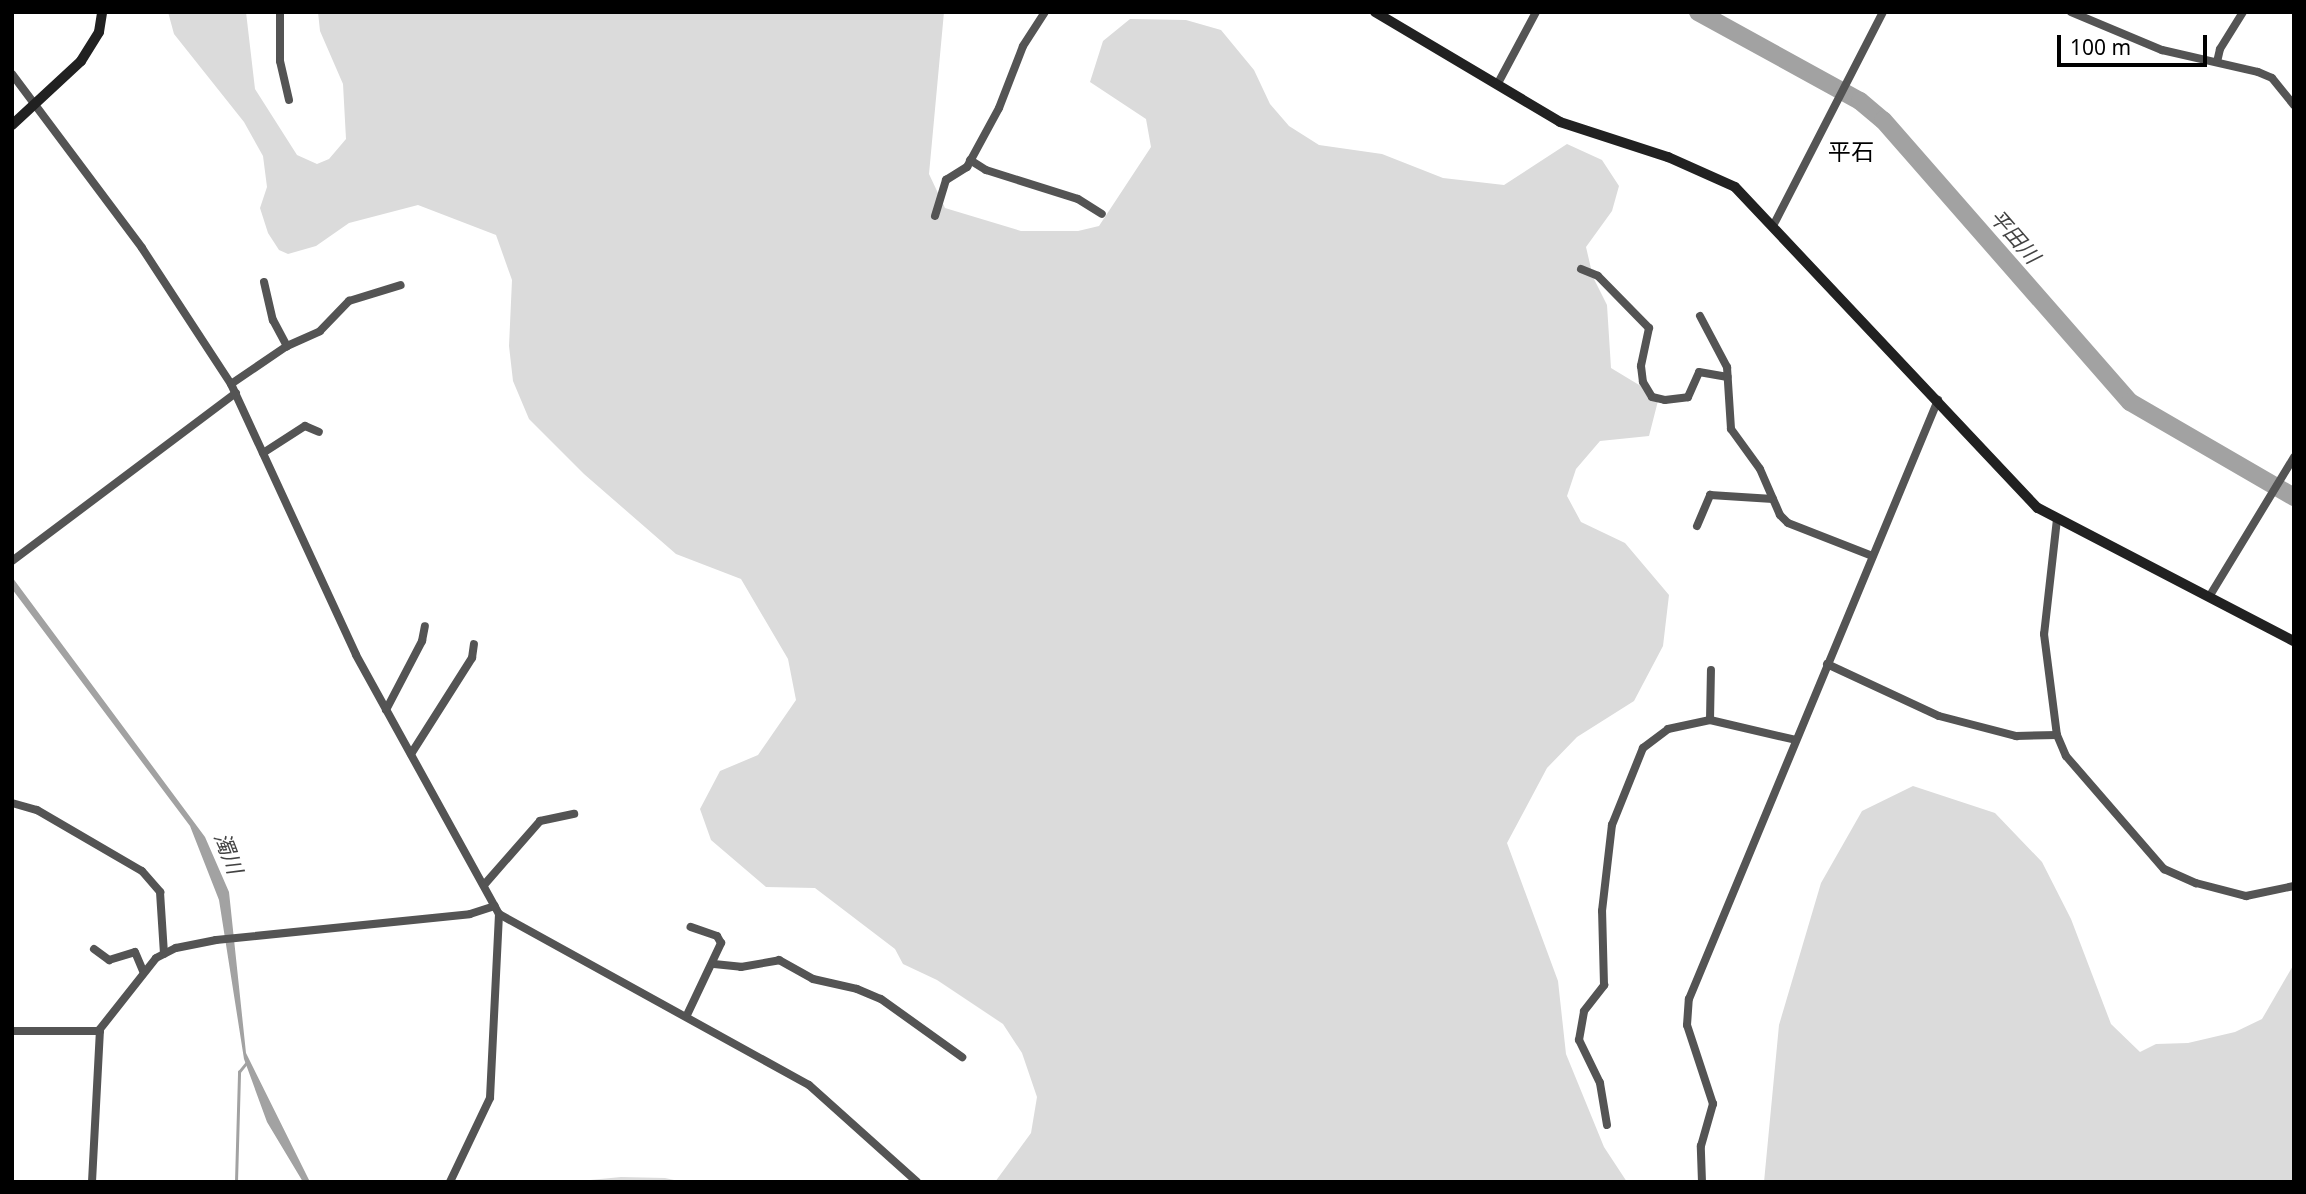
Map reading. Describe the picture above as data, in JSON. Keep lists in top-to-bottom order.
{
  "districts": ["平石"],
  "water": ["平田川", "濁川"],
  "scale_bar": "100 m"
}
